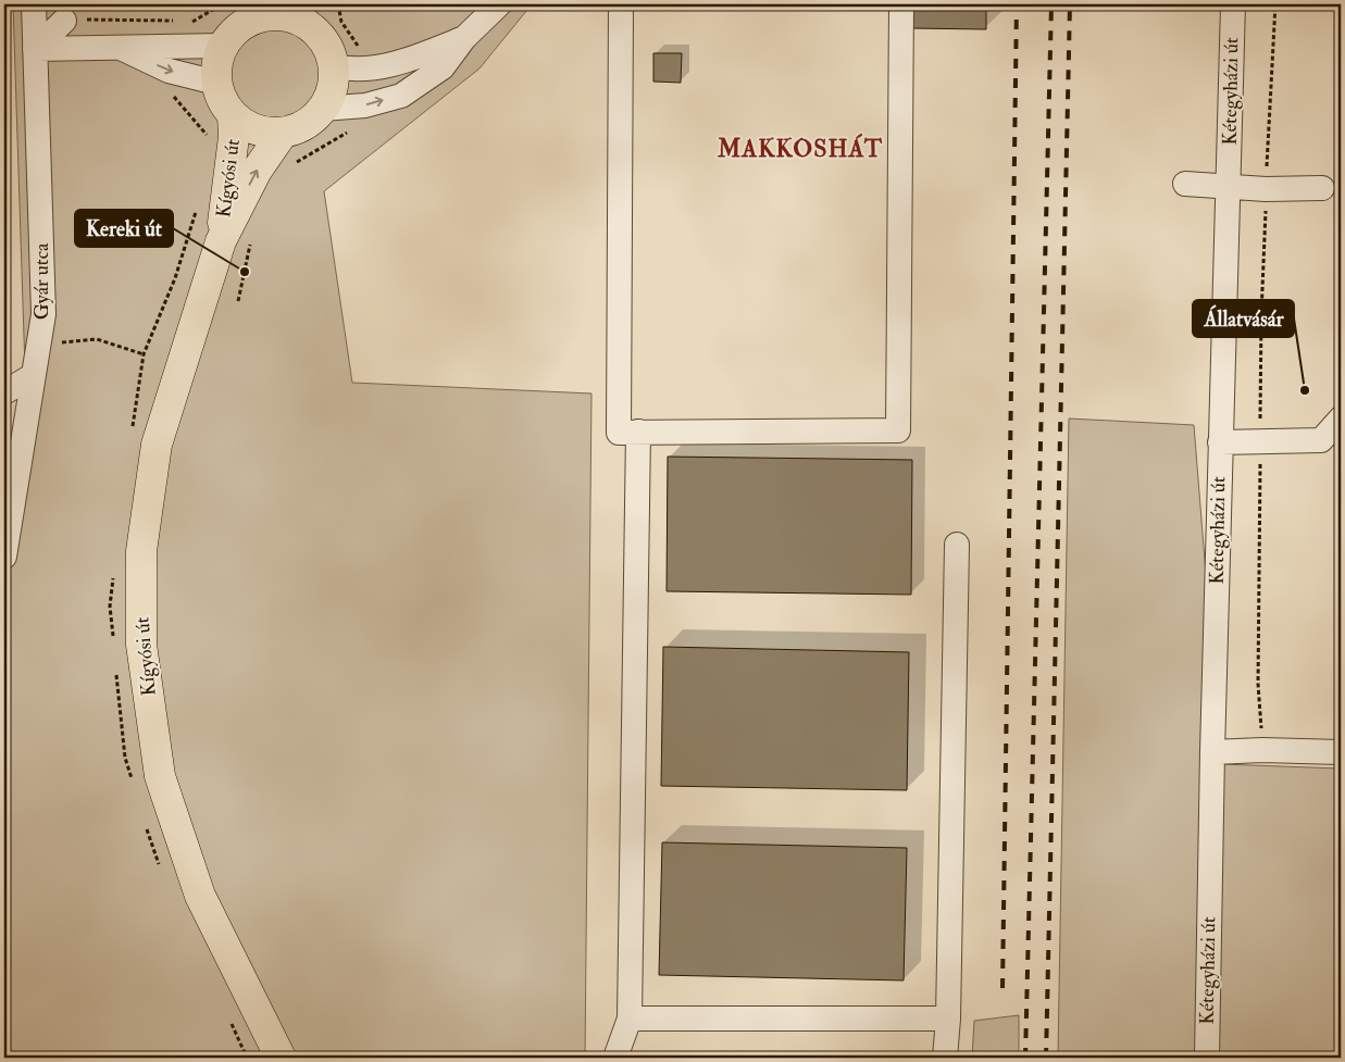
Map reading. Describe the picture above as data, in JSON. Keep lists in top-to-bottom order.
{
  "streets": {
    "main road": ["Kígyósi út"],
    "street": ["Kétegyházi út", "Gyár utca"]
  },
  "districts": ["MAKKOSHÁT"],
  "places": ["Kereki út", "Állatvásár"]
}
